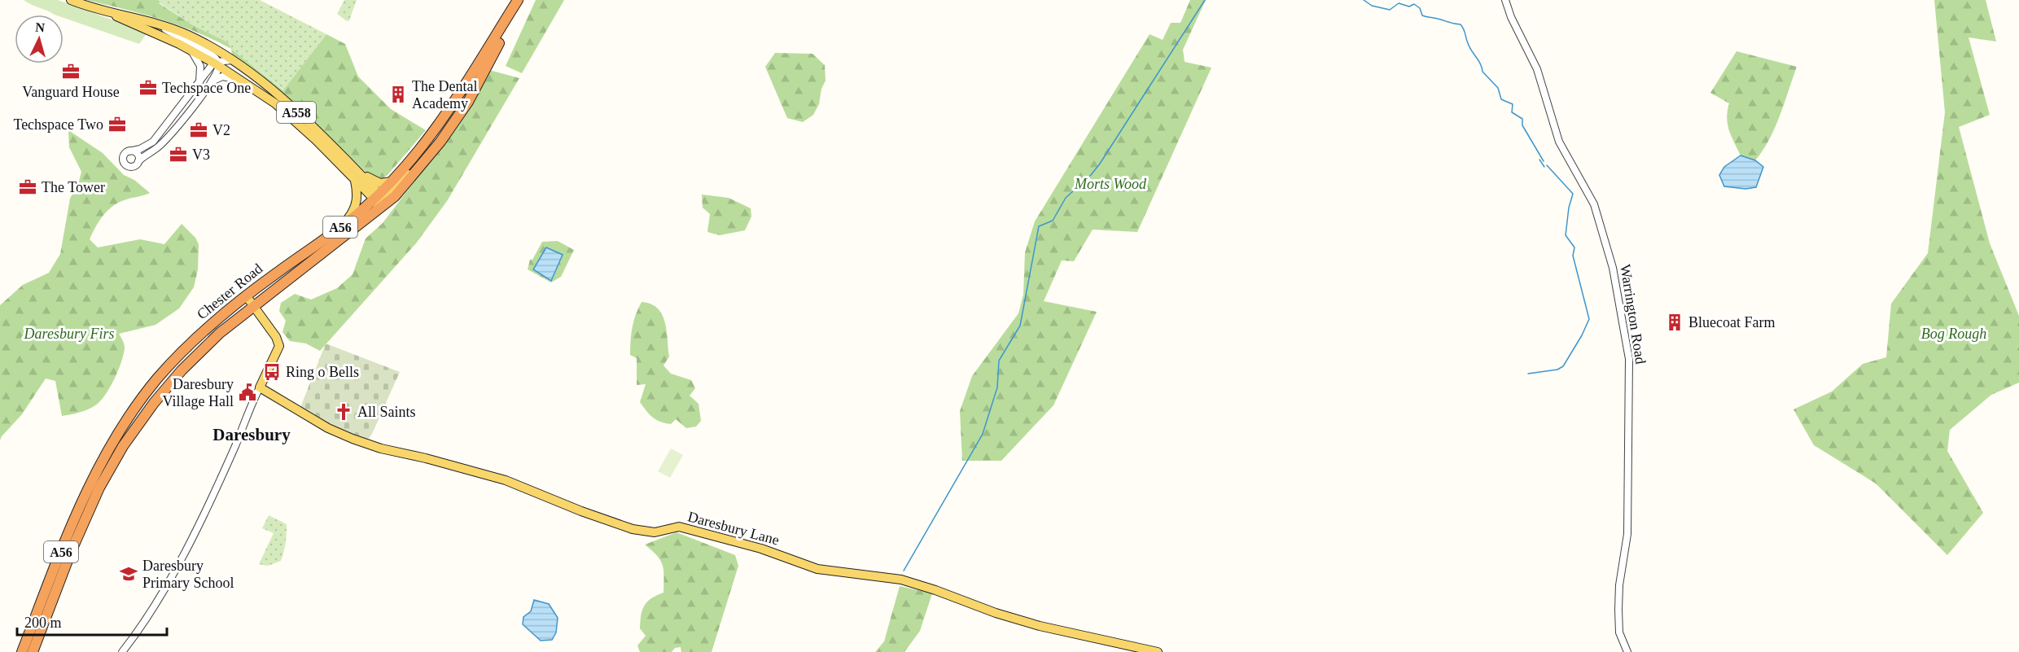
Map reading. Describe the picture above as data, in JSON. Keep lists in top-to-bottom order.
{
  "streets": {
    "highway": ["A56", "Chester Road"],
    "main road": ["A558", "Daresbury Lane"],
    "street": ["Warrington Road"]
  },
  "crossings": [
    ["A558", "A56"],
    ["A558", "Chester Road"],
    ["A56", "Chester Road"]
  ],
  "districts": ["Daresbury"],
  "parks": ["Morts Wood", "Daresbury Firs", "Bog Rough"],
  "places": {
    "office": [
      "Vanguard House",
      "Techspace One",
      "Techspace Two",
      "V2",
      "V3",
      "The Tower"
    ],
    "building": ["The Dental Academy", "Bluecoat Farm"],
    "bus stop": ["Ring o Bells"],
    "public building": ["Daresbury Village Hall"],
    "church": ["All Saints"],
    "school or university": ["Daresbury Primary School"]
  },
  "scale_bar": "200 m",
  "north": "top"
}
